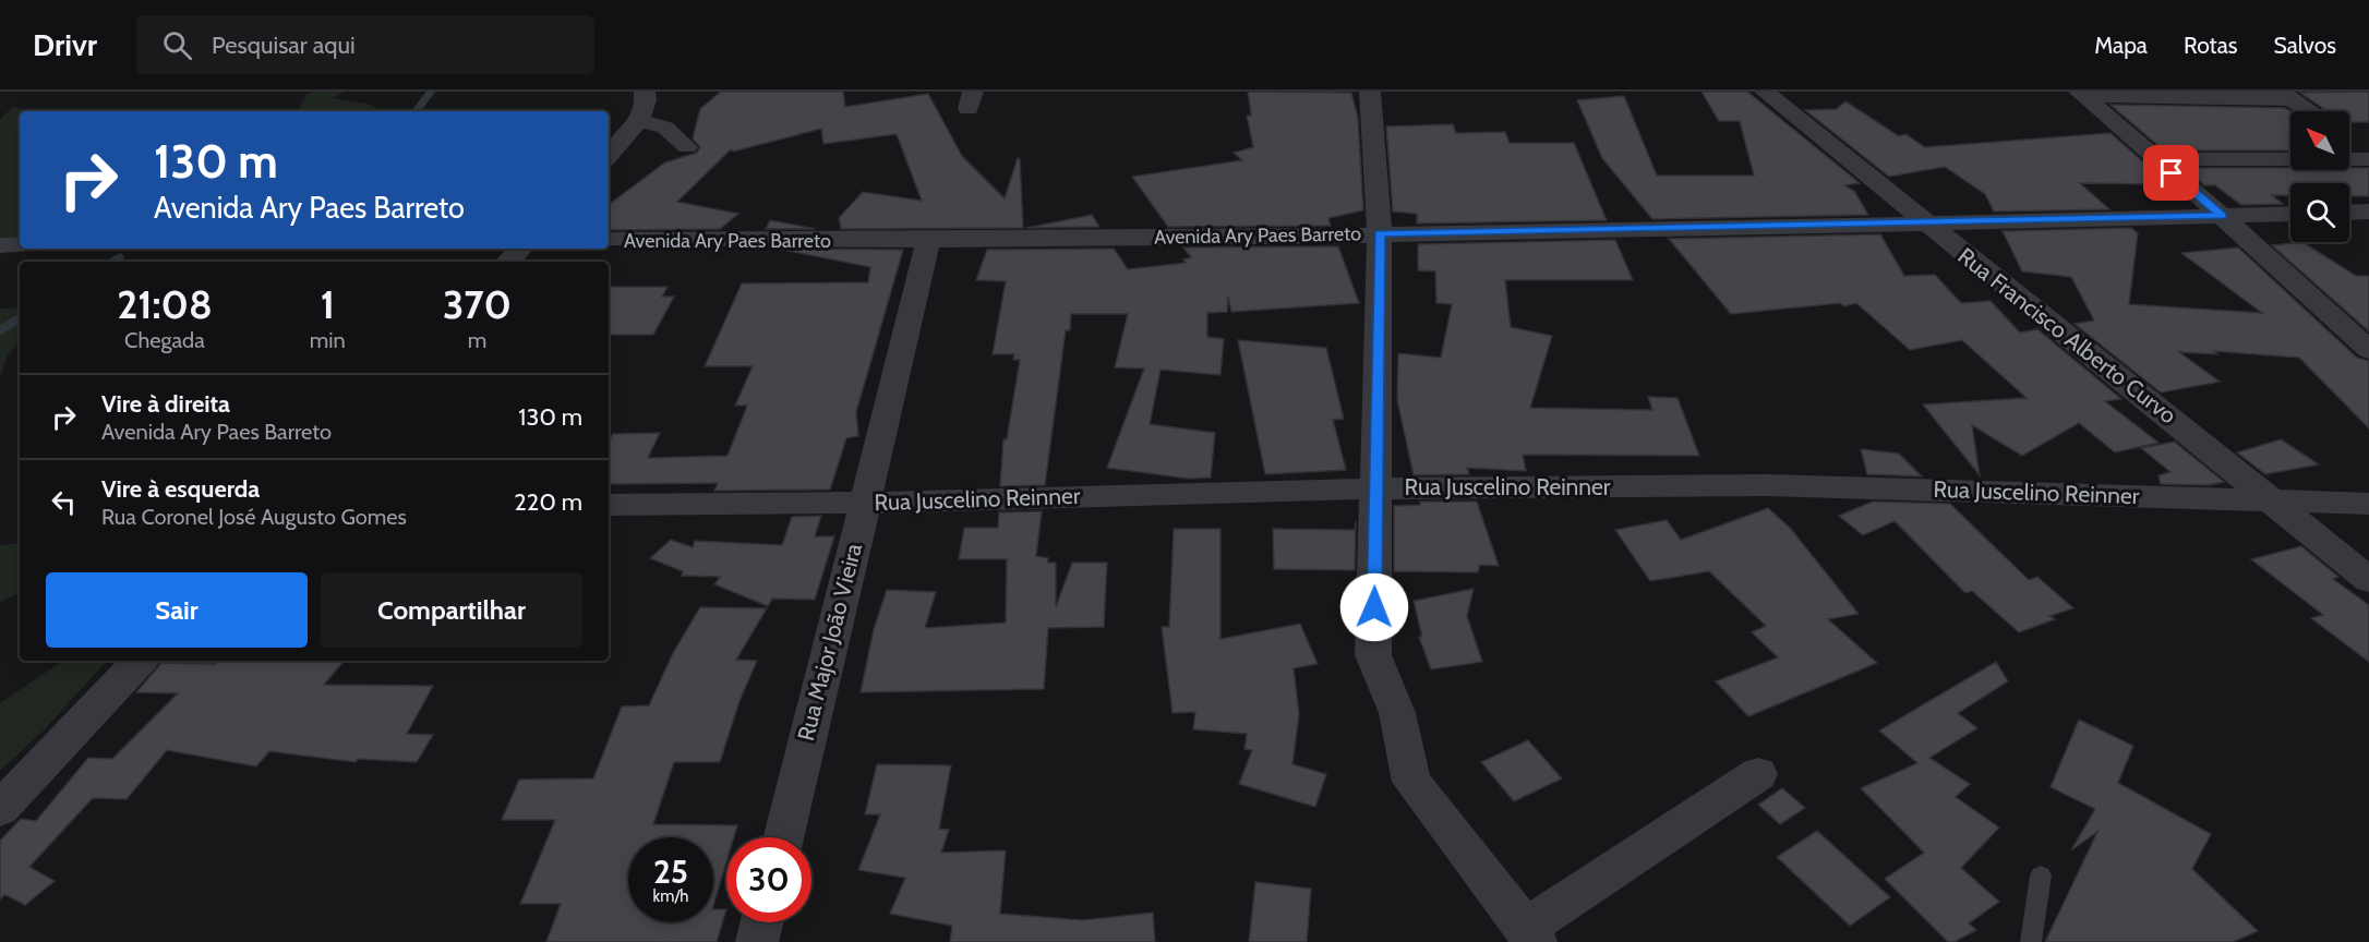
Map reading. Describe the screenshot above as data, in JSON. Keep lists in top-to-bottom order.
{
  "streets": {
    "street": [
      "Avenida Ary Paes Barreto",
      "Rua Francisco Alberto Curvo",
      "Rua Juscelino Reinner",
      "Rua Major João Vieira"
    ]
  },
  "crossings": [
    ["Avenida Ary Paes Barreto", "Rua Francisco Alberto Curvo"],
    ["Avenida Ary Paes Barreto", "Rua Major João Vieira"],
    ["Rua Francisco Alberto Curvo", "Rua Juscelino Reinner"],
    ["Rua Juscelino Reinner", "Rua Major João Vieira"]
  ],
  "north": "top left",
  "page": {
    "header": "Drivr",
    "search": "Pesquisar aqui",
    "nav": ["Mapa", "Rotas", "Salvos"],
    "turn": ["130 m", "Avenida Ary Paes Barreto"],
    "eta": [
      "21:08",
      "Chegada",
      "1",
      "min",
      "370",
      "m"
    ],
    "list": [
      {
        "name": "Vire à direita",
        "note": "Avenida Ary Paes Barreto",
        "value": "130 m"
      },
      {
        "name": "Vire à esquerda",
        "note": "Rua Coronel José Augusto Gomes",
        "value": "220 m"
      }
    ],
    "buttons": ["Sair", "Compartilhar"],
    "speed": "25 km/h",
    "limit": "30"
  }
}
